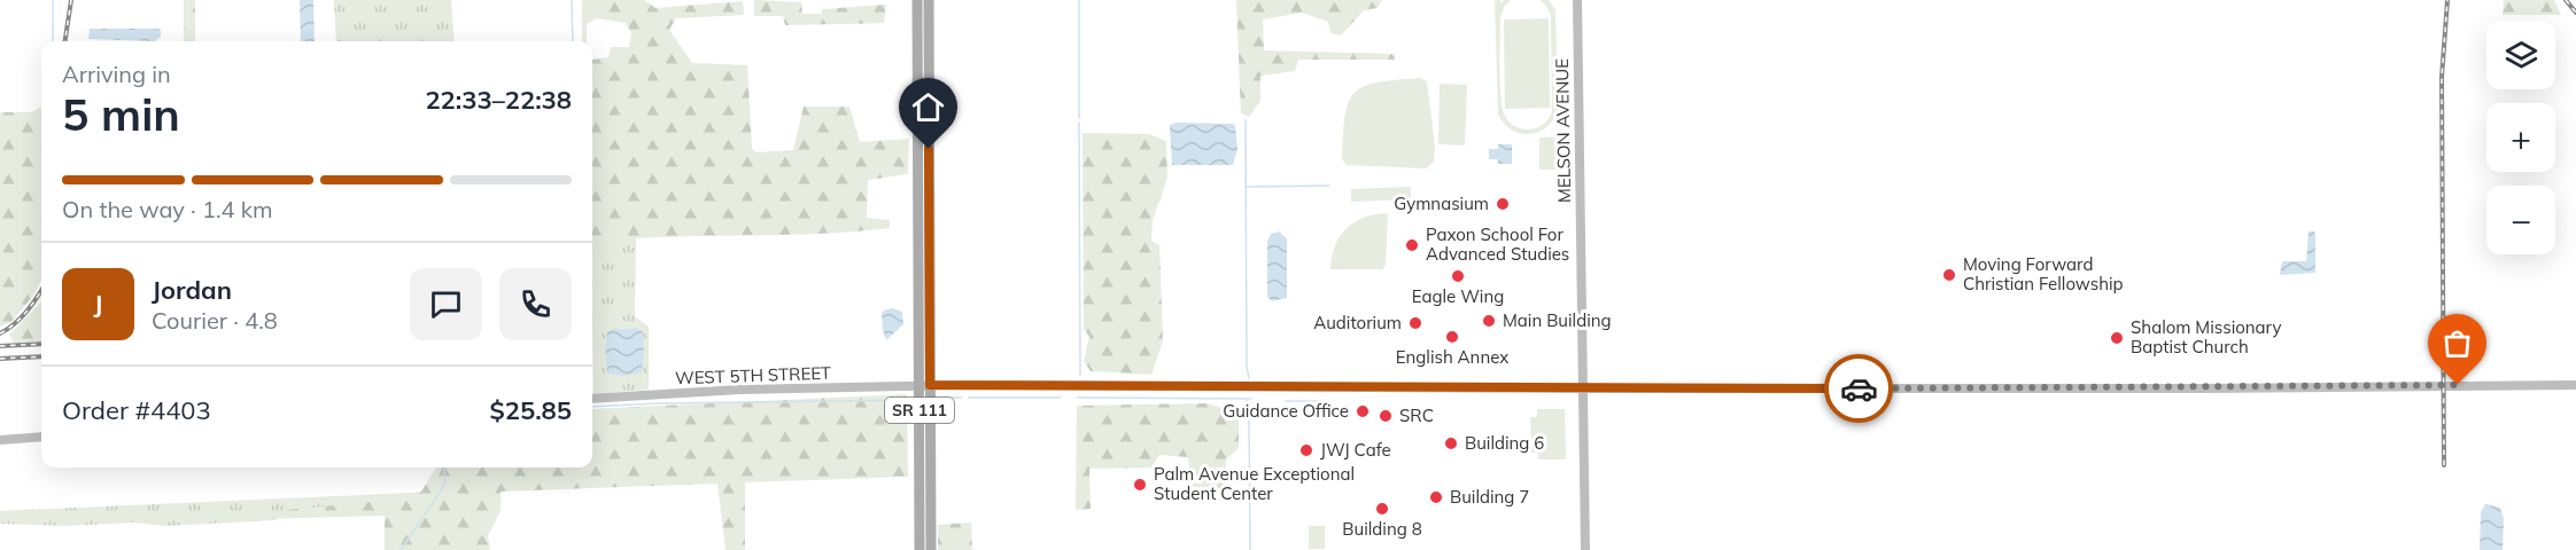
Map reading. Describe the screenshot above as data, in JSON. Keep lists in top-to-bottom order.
{
  "streets": {
    "main road": ["SR 111"],
    "street": ["MELSON AVENUE", "WEST 5TH STREET"]
  },
  "crossings": [
    ["MELSON AVENUE", "WEST 5TH STREET"],
    ["WEST 5TH STREET", "SR 111"]
  ],
  "places": [
    "Gymnasium",
    "Paxon School For Advanced Studies",
    "Moving Forward Christian Fellowship",
    "Eagle Wing",
    "Main Building",
    "Auditorium",
    "English Annex",
    "Shalom Missionary Baptist Church",
    "Guidance Office",
    "SRC",
    "Building 6",
    "JWJ Cafe",
    "Palm Avenue Exceptional Student Center",
    "Building 7",
    "Building 8"
  ],
  "page": {
    "map_buttons": ["+", "−"],
    "heading": ["5 min", "Arriving in", "22:33–22:38"],
    "panel": [
      "Jordan",
      "Courier · 4.8",
      "Order #4403",
      "$25.85"
    ],
    "bar": "On the way · 1.4 km",
    "round": "J"
  }
}
